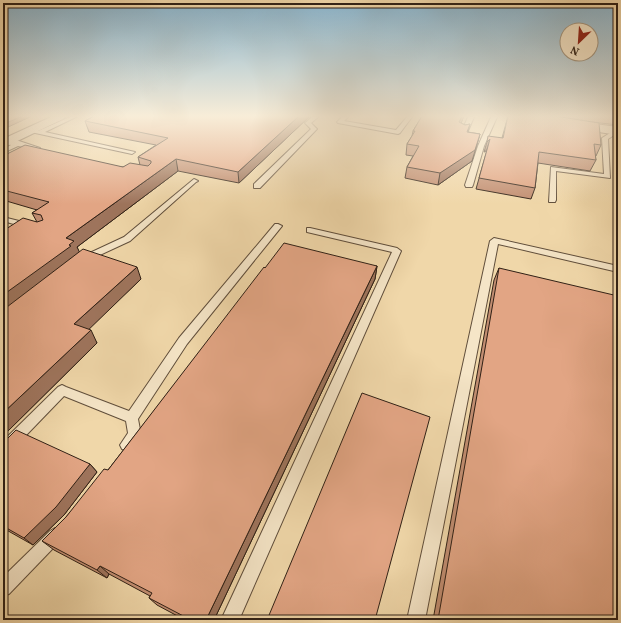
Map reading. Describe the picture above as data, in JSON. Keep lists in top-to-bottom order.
{
  "north": "bottom left"
}
